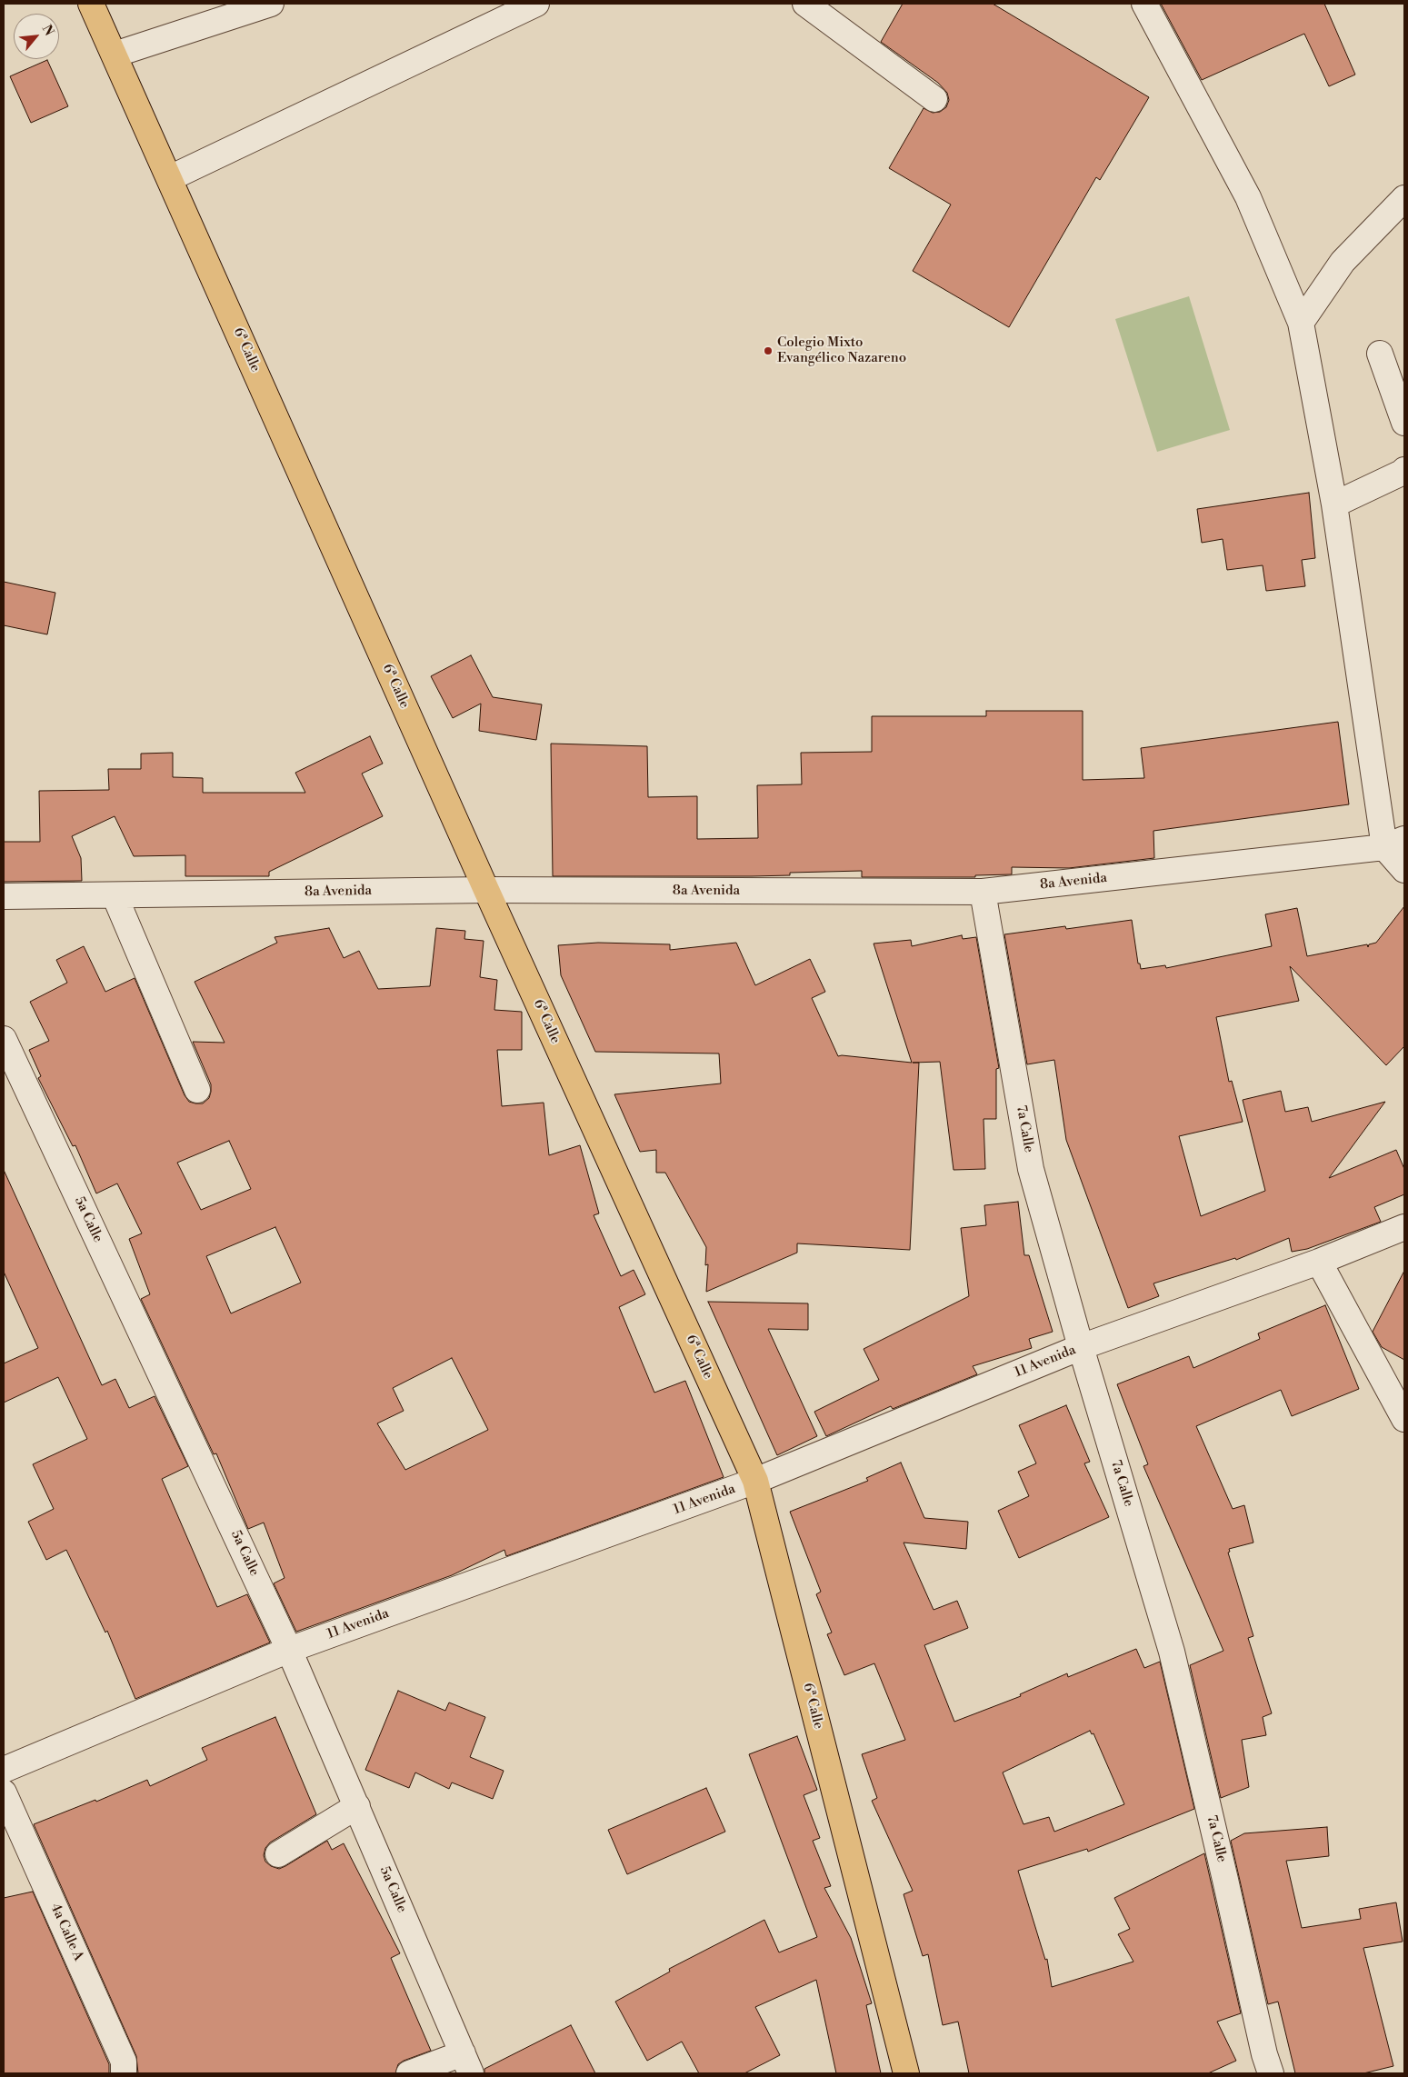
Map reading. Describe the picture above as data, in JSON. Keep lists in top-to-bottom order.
{
  "streets": {
    "main road": ["6ª Calle"],
    "street": [
      "8a Avenida",
      "7a Calle",
      "5a Calle",
      "11 Avenida",
      "4a Calle A"
    ]
  },
  "crossings": [
    ["6ª Calle", "8a Avenida"],
    ["6ª Calle", "11 Avenida"],
    ["8a Avenida", "7a Calle"],
    ["7a Calle", "11 Avenida"],
    ["5a Calle", "11 Avenida"]
  ],
  "places": ["Colegio Mixto Evangélico Nazareno"],
  "north": "top right"
}
